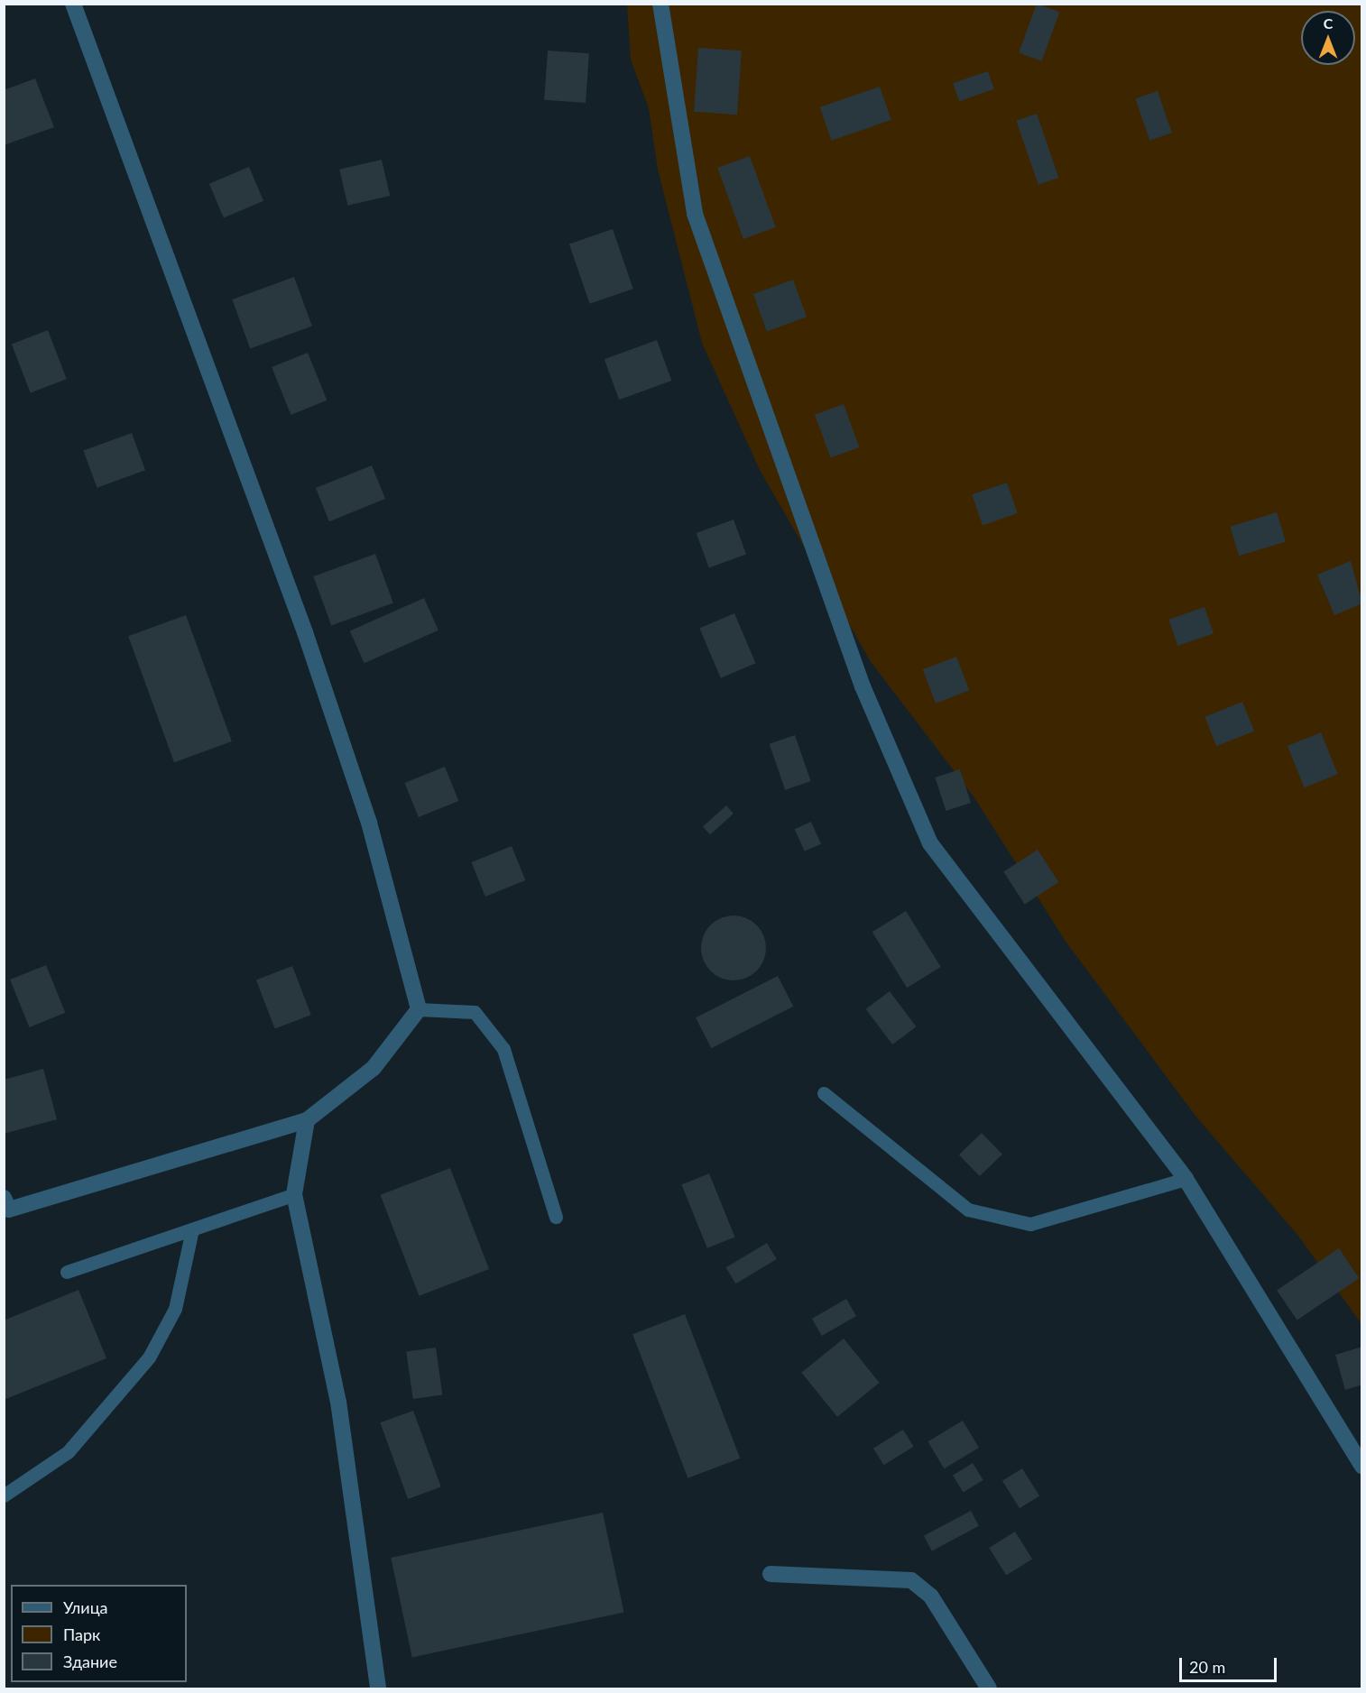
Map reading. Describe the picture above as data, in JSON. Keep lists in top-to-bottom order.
{
  "legend": ["Улица", "Парк", "Здание"],
  "scale_bar": "20 m",
  "north": "top"
}
